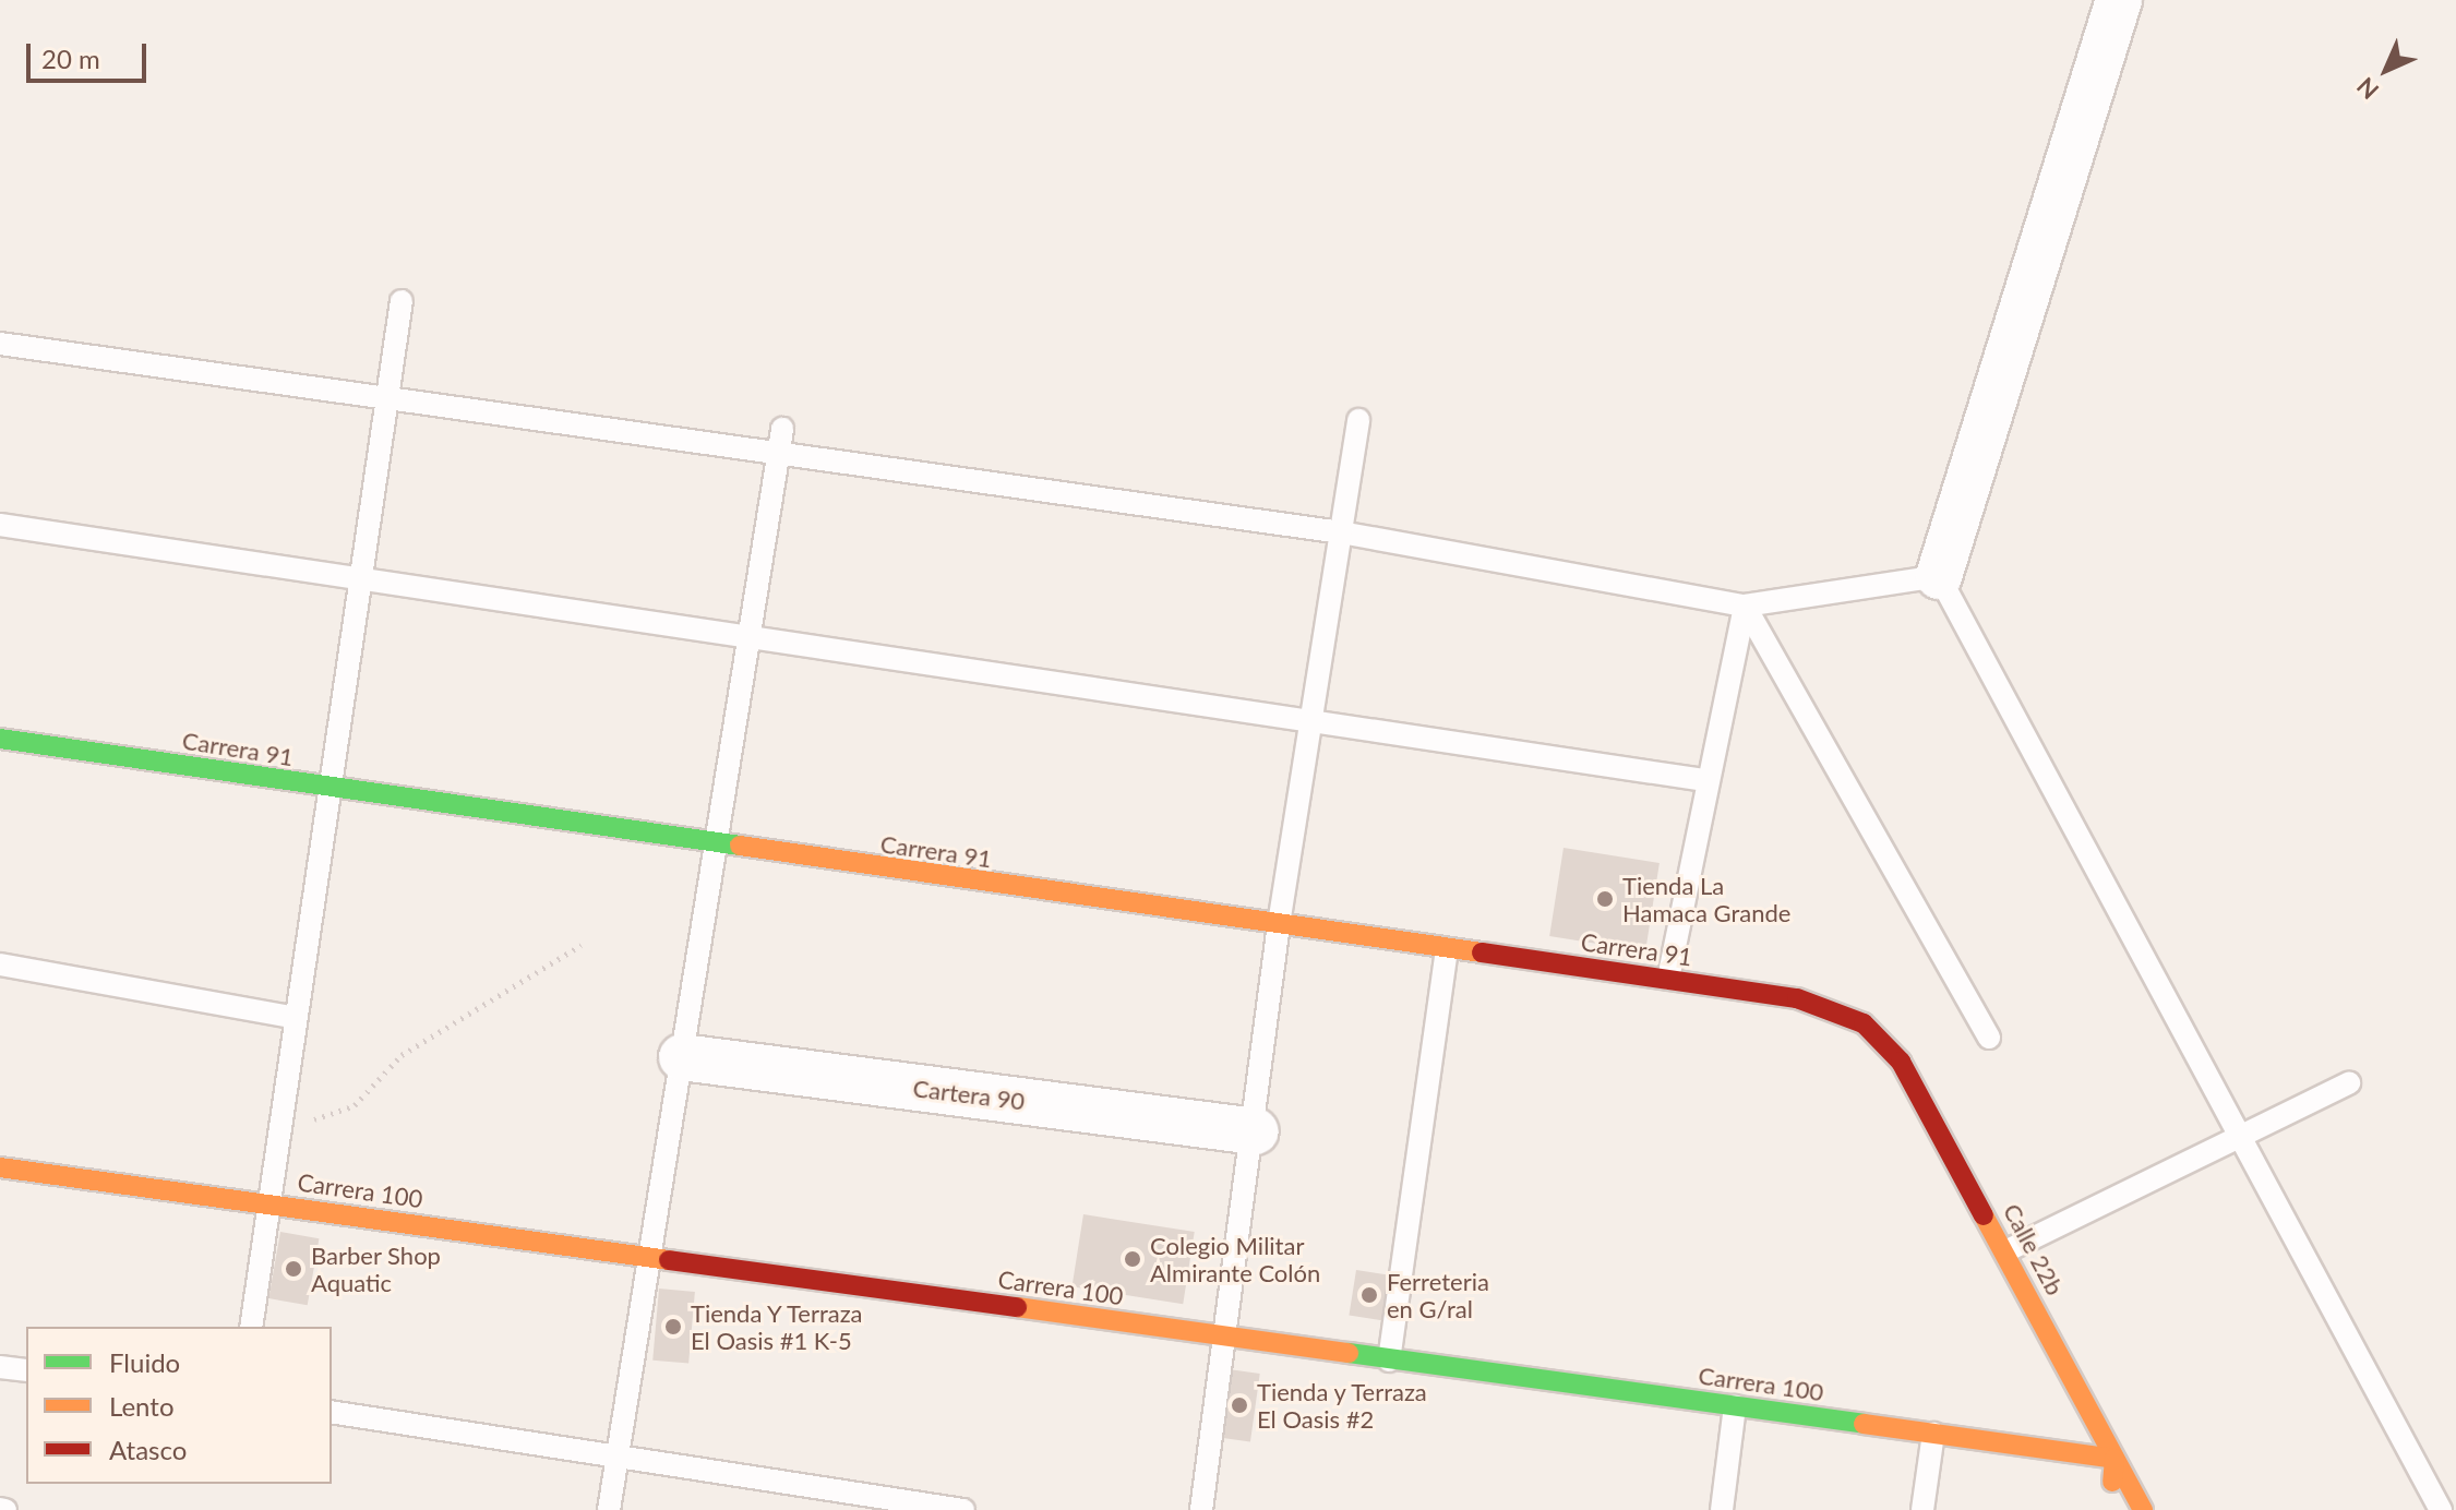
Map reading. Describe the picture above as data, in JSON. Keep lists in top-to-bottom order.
{
  "streets": {
    "street": [
      "Carrera 91",
      "Cartera 90",
      "Carrera 100",
      "Calle 22b"
    ]
  },
  "crossings": [
    ["Carrera 91", "Calle 22b"],
    ["Carrera 100", "Calle 22b"]
  ],
  "places": [
    "Tienda La Hamaca Grande",
    "Colegio Militar Almirante Colón",
    "Barber Shop Aquatic",
    "Ferreteria en G/ral",
    "Tienda Y Terraza El Oasis #1 K-5",
    "Tienda y Terraza El Oasis #2"
  ],
  "legend": ["Fluido", "Lento", "Atasco"],
  "scale_bar": "20 m",
  "north": "bottom left"
}
